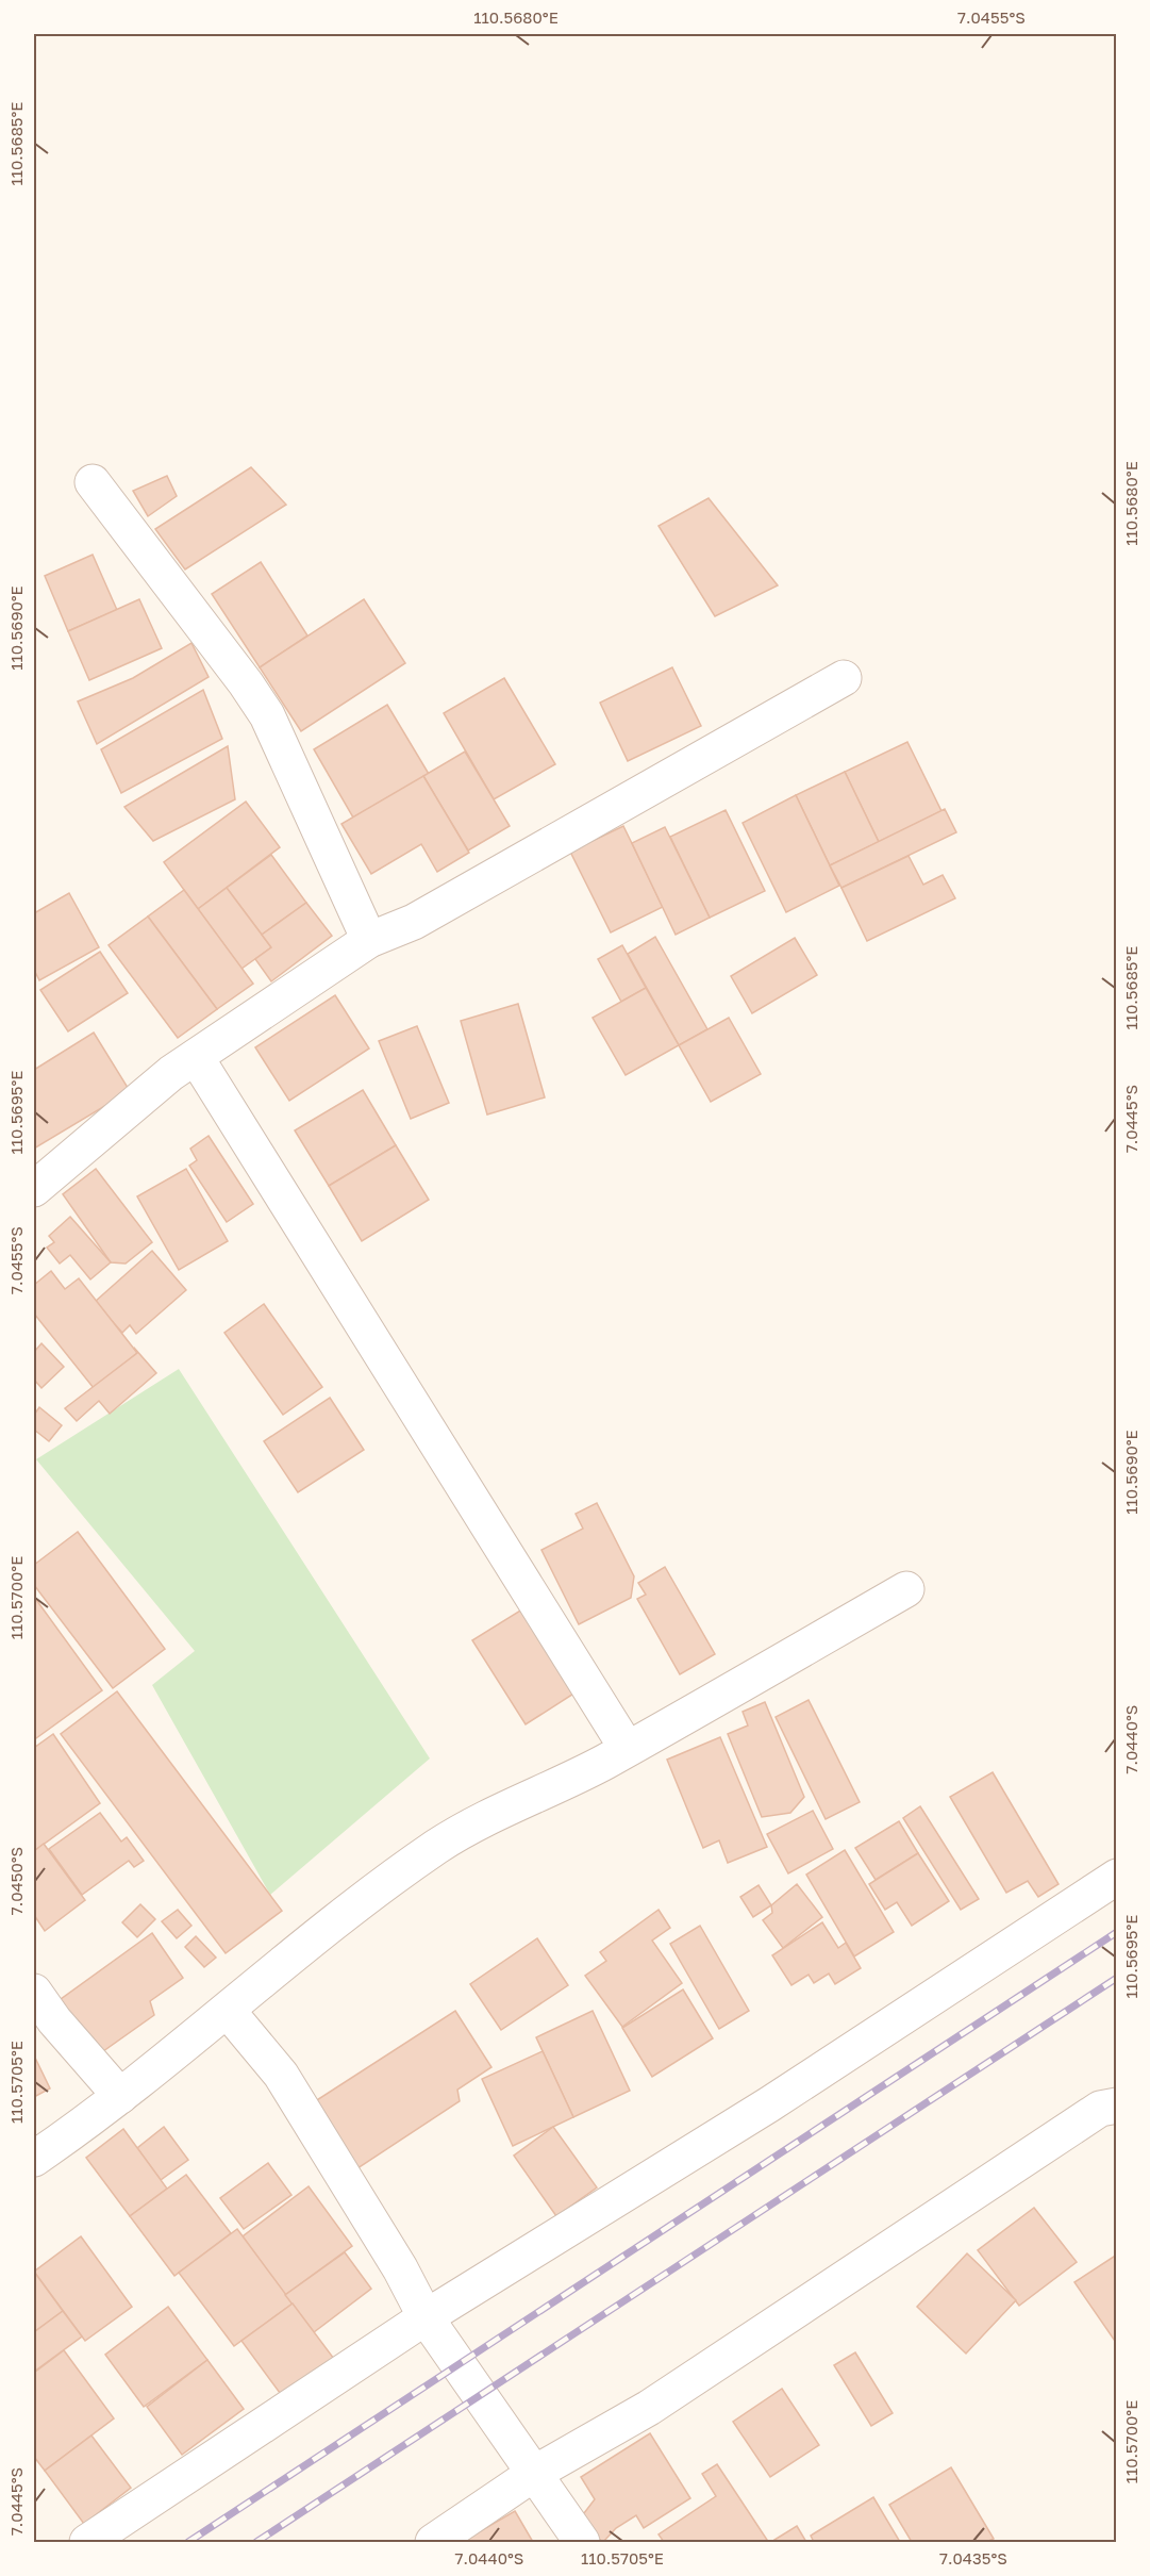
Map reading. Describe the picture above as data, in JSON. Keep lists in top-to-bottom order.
{
  "coordinates": [
    "110.5680°E",
    "7.0455°S",
    "110.5685°E",
    "110.5690°E",
    "110.5695°E",
    "7.0445°S",
    "110.5700°E",
    "7.0440°S",
    "7.0450°S",
    "110.5705°E",
    "7.0435°S"
  ]
}
